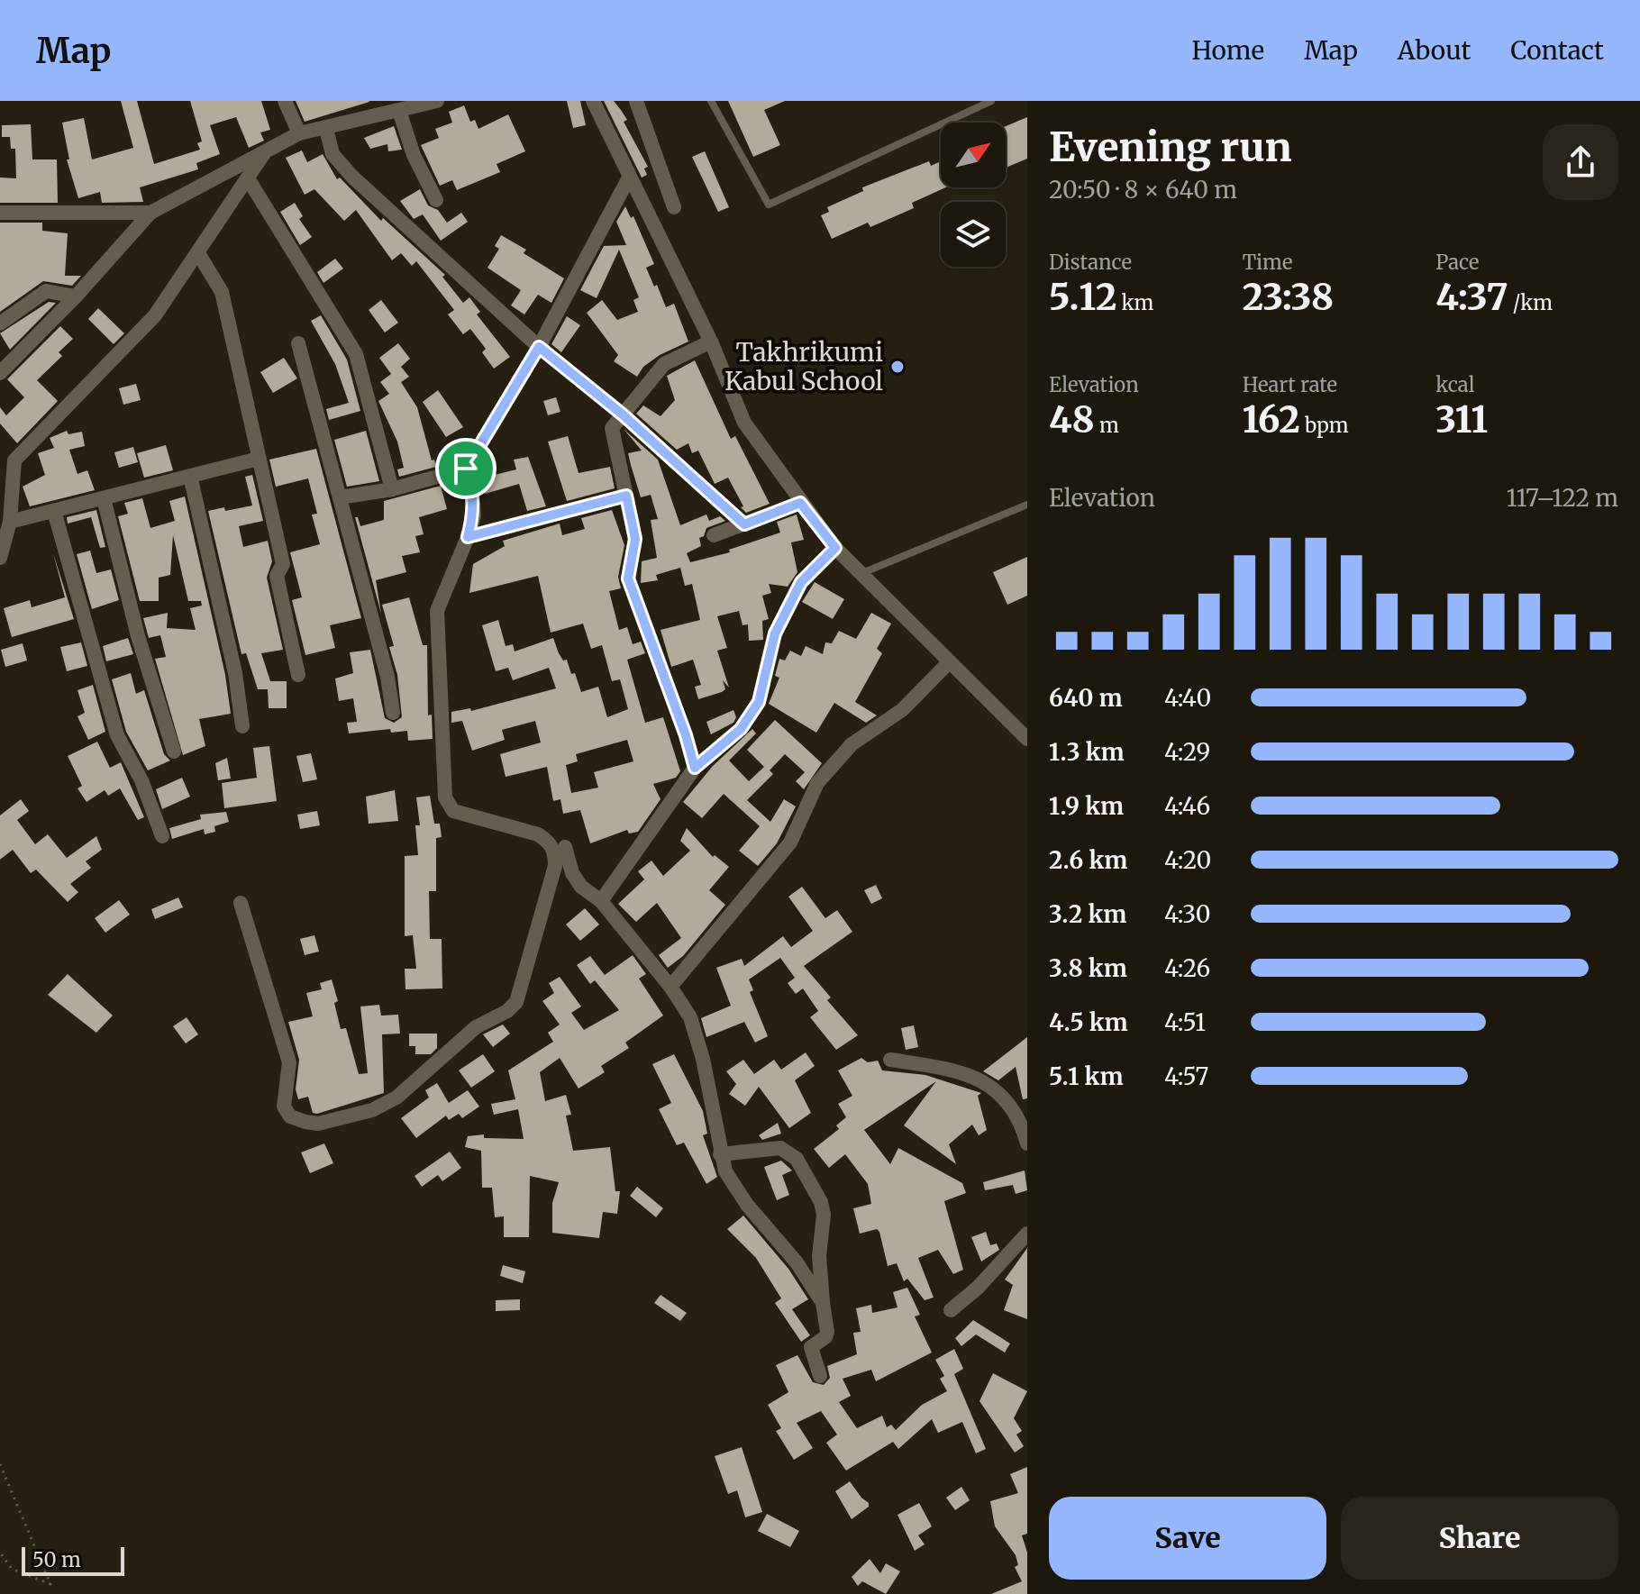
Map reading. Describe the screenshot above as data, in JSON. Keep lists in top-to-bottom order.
{
  "places": ["Takhrikumi Kabul School"],
  "scale_bar": "50 m",
  "north": "top right",
  "page": {
    "header": "Map",
    "nav": [
      "Home",
      "Map",
      "About",
      "Contact"
    ],
    "heading": ["Evening run", "20:50 · 8 × 640 m"],
    "stats": [
      ["Distance", "5.12 km"],
      ["Time", "23:38"],
      ["Pace", "4:37 /km"],
      ["Elevation", "48 m"],
      ["Heart rate", "162 bpm"],
      ["kcal", "311"]
    ],
    "chart": ["Elevation", "117–122 m"],
    "list": [
      {
        "name": "640 m",
        "note": "4:40"
      },
      {
        "name": "1.3 km",
        "note": "4:29"
      },
      {
        "name": "1.9 km",
        "note": "4:46"
      },
      {
        "name": "2.6 km",
        "note": "4:20"
      },
      {
        "name": "3.2 km",
        "note": "4:30"
      },
      {
        "name": "3.8 km",
        "note": "4:26"
      },
      {
        "name": "4.5 km",
        "note": "4:51"
      },
      {
        "name": "5.1 km",
        "note": "4:57"
      }
    ],
    "buttons": ["Save", "Share"],
    "scale": "50 m"
  }
}
